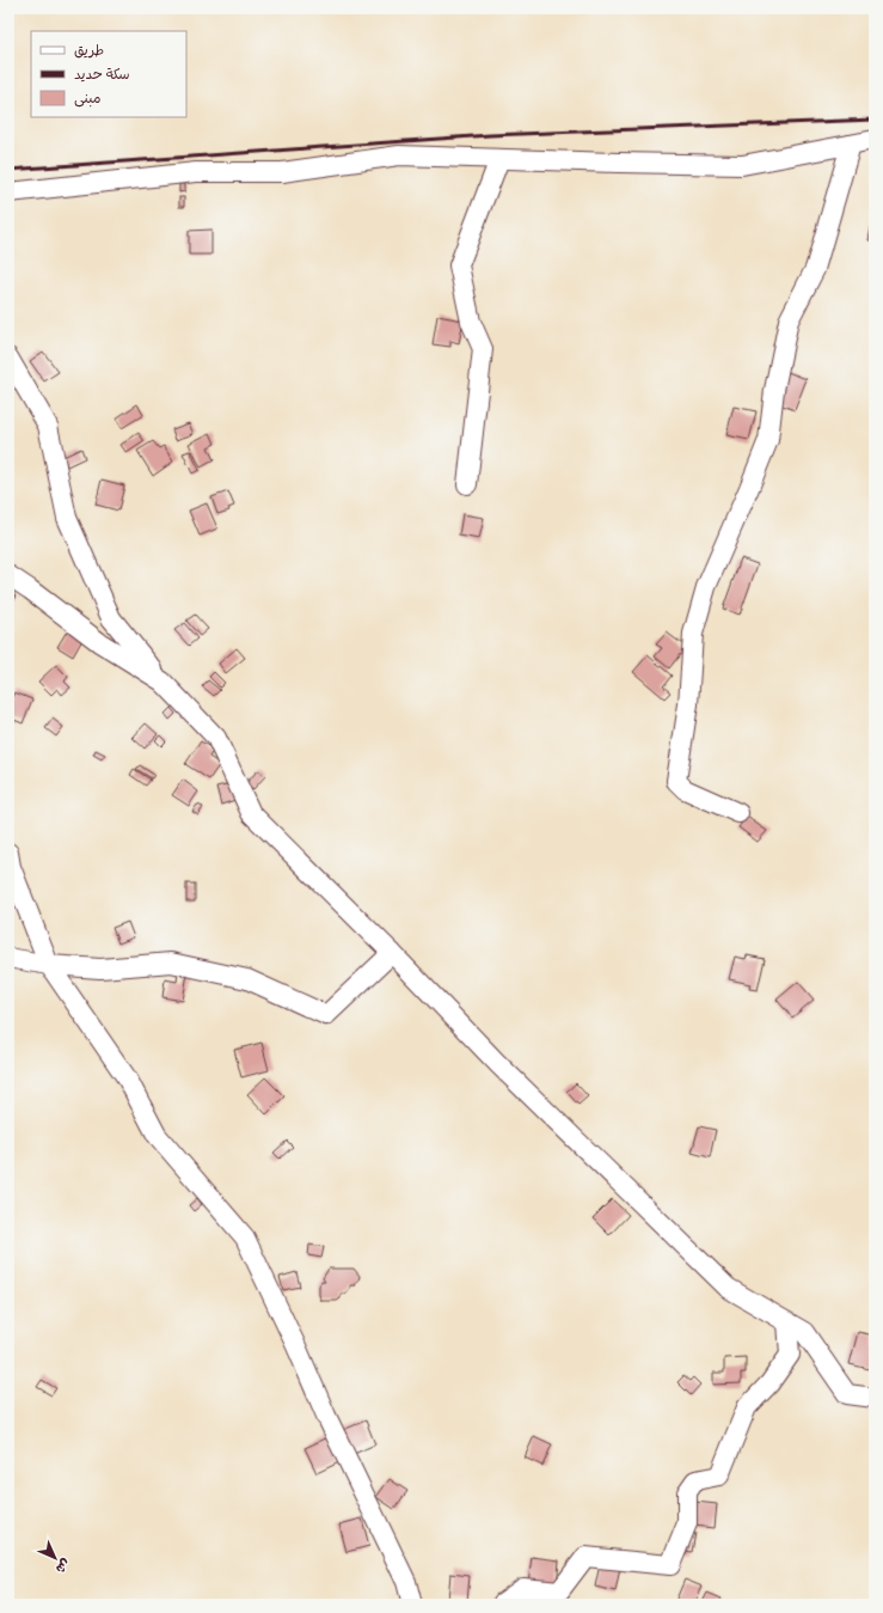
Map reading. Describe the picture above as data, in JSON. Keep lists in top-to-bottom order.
{
  "legend": ["طريق", "سكة حديد", "مبنى"],
  "north": "bottom right"
}
